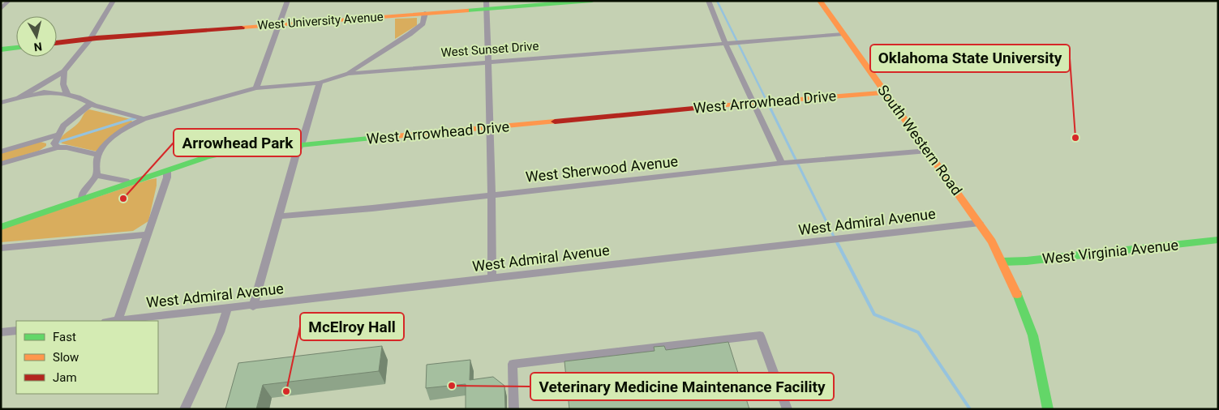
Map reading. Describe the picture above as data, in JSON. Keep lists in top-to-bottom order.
{
  "streets": {
    "street": [
      "West University Avenue",
      "West Sunset Drive",
      "West Arrowhead Drive",
      "South Western Road",
      "West Sherwood Avenue",
      "West Admiral Avenue",
      "West Virginia Avenue"
    ]
  },
  "crossings": [
    ["West Sunset Drive", "South Western Road"],
    ["West Arrowhead Drive", "South Western Road"],
    ["South Western Road", "West Sherwood Avenue"],
    ["South Western Road", "West Admiral Avenue"],
    ["South Western Road", "West Virginia Avenue"]
  ],
  "places": [
    "Oklahoma State University",
    "Arrowhead Park",
    "Veterinary Medicine Maintenance Facility",
    "McElroy Hall"
  ],
  "legend": ["Fast", "Slow", "Jam"],
  "north": "bottom"
}
